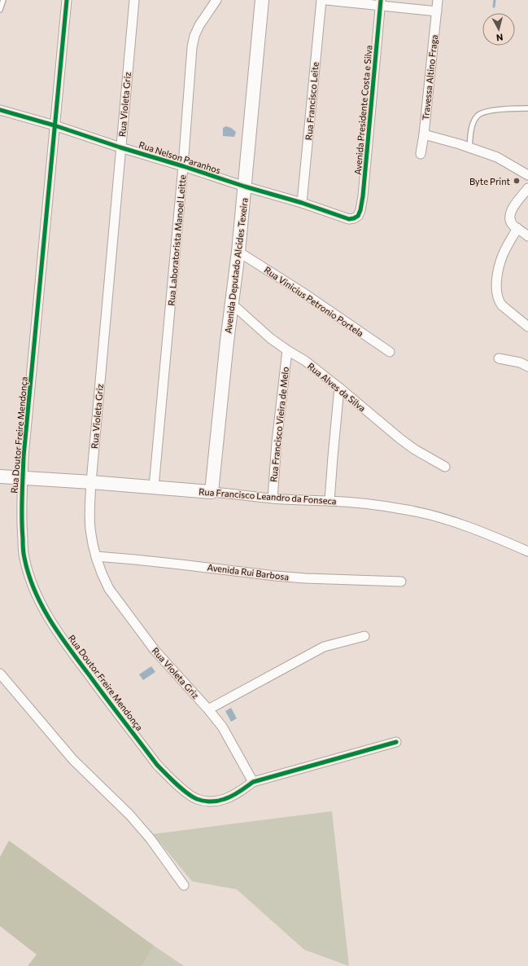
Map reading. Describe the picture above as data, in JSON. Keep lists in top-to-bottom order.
{
  "streets": {
    "main road": ["Avenida Deputado Alcides Texeira", "Rua Francisco Leandro da Fonseca"],
    "street": [
      "Travessa Altino Fraga",
      "Rua Francisco Leite",
      "Rua Violeta Griz",
      "Avenida Presidente Costa e Silva",
      "Rua Nelson Paranhos",
      "Rua Laboratorista Manoel Leitte",
      "Rua Vinicius Petronio Portela",
      "Rua Alves da Silva",
      "Rua Francisco Vieira de Melo",
      "Rua Doutor Freire Mendonça",
      "Avenida Rui Barbosa"
    ]
  },
  "crossings": [
    ["Rua Francisco Leite", "Rua Nelson Paranhos"],
    ["Rua Violeta Griz", "Rua Nelson Paranhos"],
    ["Rua Violeta Griz", "Rua Doutor Freire Mendonça"],
    ["Rua Violeta Griz", "Rua Francisco Leandro da Fonseca"],
    ["Rua Violeta Griz", "Avenida Rui Barbosa"],
    ["Avenida Presidente Costa e Silva", "Rua Nelson Paranhos"],
    ["Rua Nelson Paranhos", "Rua Laboratorista Manoel Leitte"],
    ["Rua Nelson Paranhos", "Avenida Deputado Alcides Texeira"],
    ["Rua Nelson Paranhos", "Rua Doutor Freire Mendonça"],
    ["Rua Laboratorista Manoel Leitte", "Rua Francisco Leandro da Fonseca"],
    ["Avenida Deputado Alcides Texeira", "Rua Vinicius Petronio Portela"],
    ["Avenida Deputado Alcides Texeira", "Rua Alves da Silva"],
    ["Avenida Deputado Alcides Texeira", "Rua Francisco Leandro da Fonseca"],
    ["Rua Alves da Silva", "Rua Francisco Vieira de Melo"],
    ["Rua Francisco Vieira de Melo", "Rua Francisco Leandro da Fonseca"],
    ["Rua Doutor Freire Mendonça", "Rua Francisco Leandro da Fonseca"]
  ],
  "places": ["Byte Print"],
  "north": "bottom"
}
